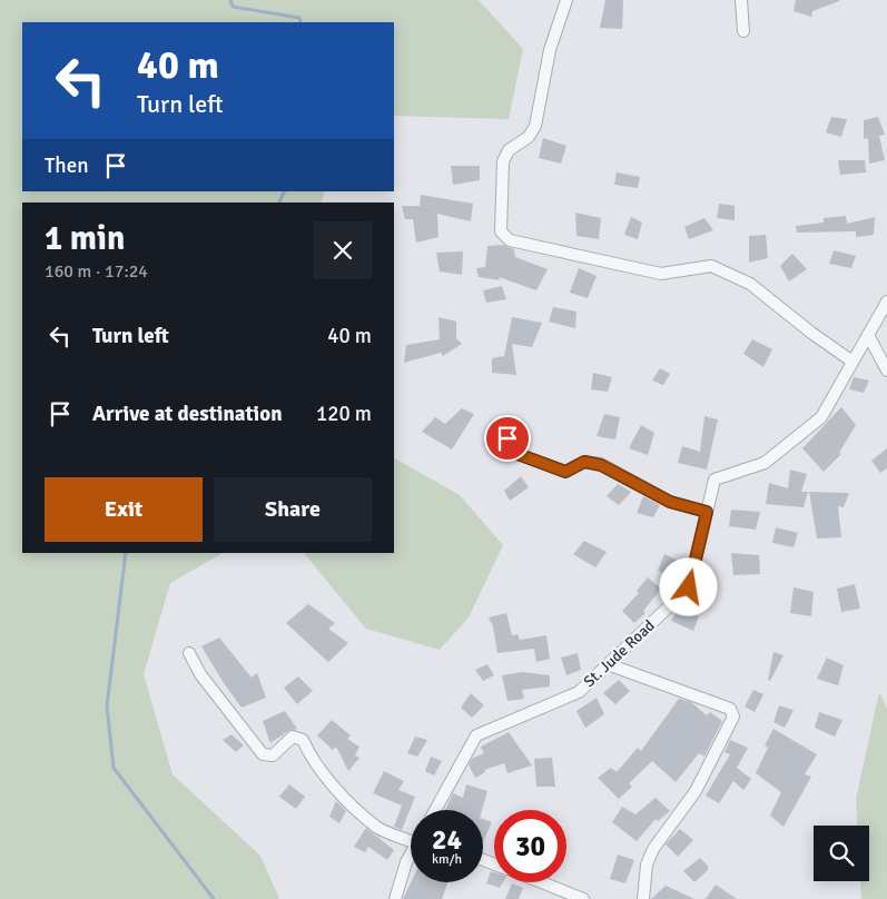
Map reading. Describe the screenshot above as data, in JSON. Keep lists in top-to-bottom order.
{
  "streets": {
    "street": ["St. Jude Road"]
  },
  "page": {
    "turn": ["40 m", "Turn left"],
    "then": "Then",
    "heading": ["1 min", "160 m · 17:24"],
    "list": [
      {
        "name": "Turn left",
        "value": "40 m"
      },
      {
        "name": "Arrive at destination",
        "value": "120 m"
      }
    ],
    "buttons": ["Exit", "Share"],
    "speed": "24 km/h",
    "limit": "30"
  }
}
